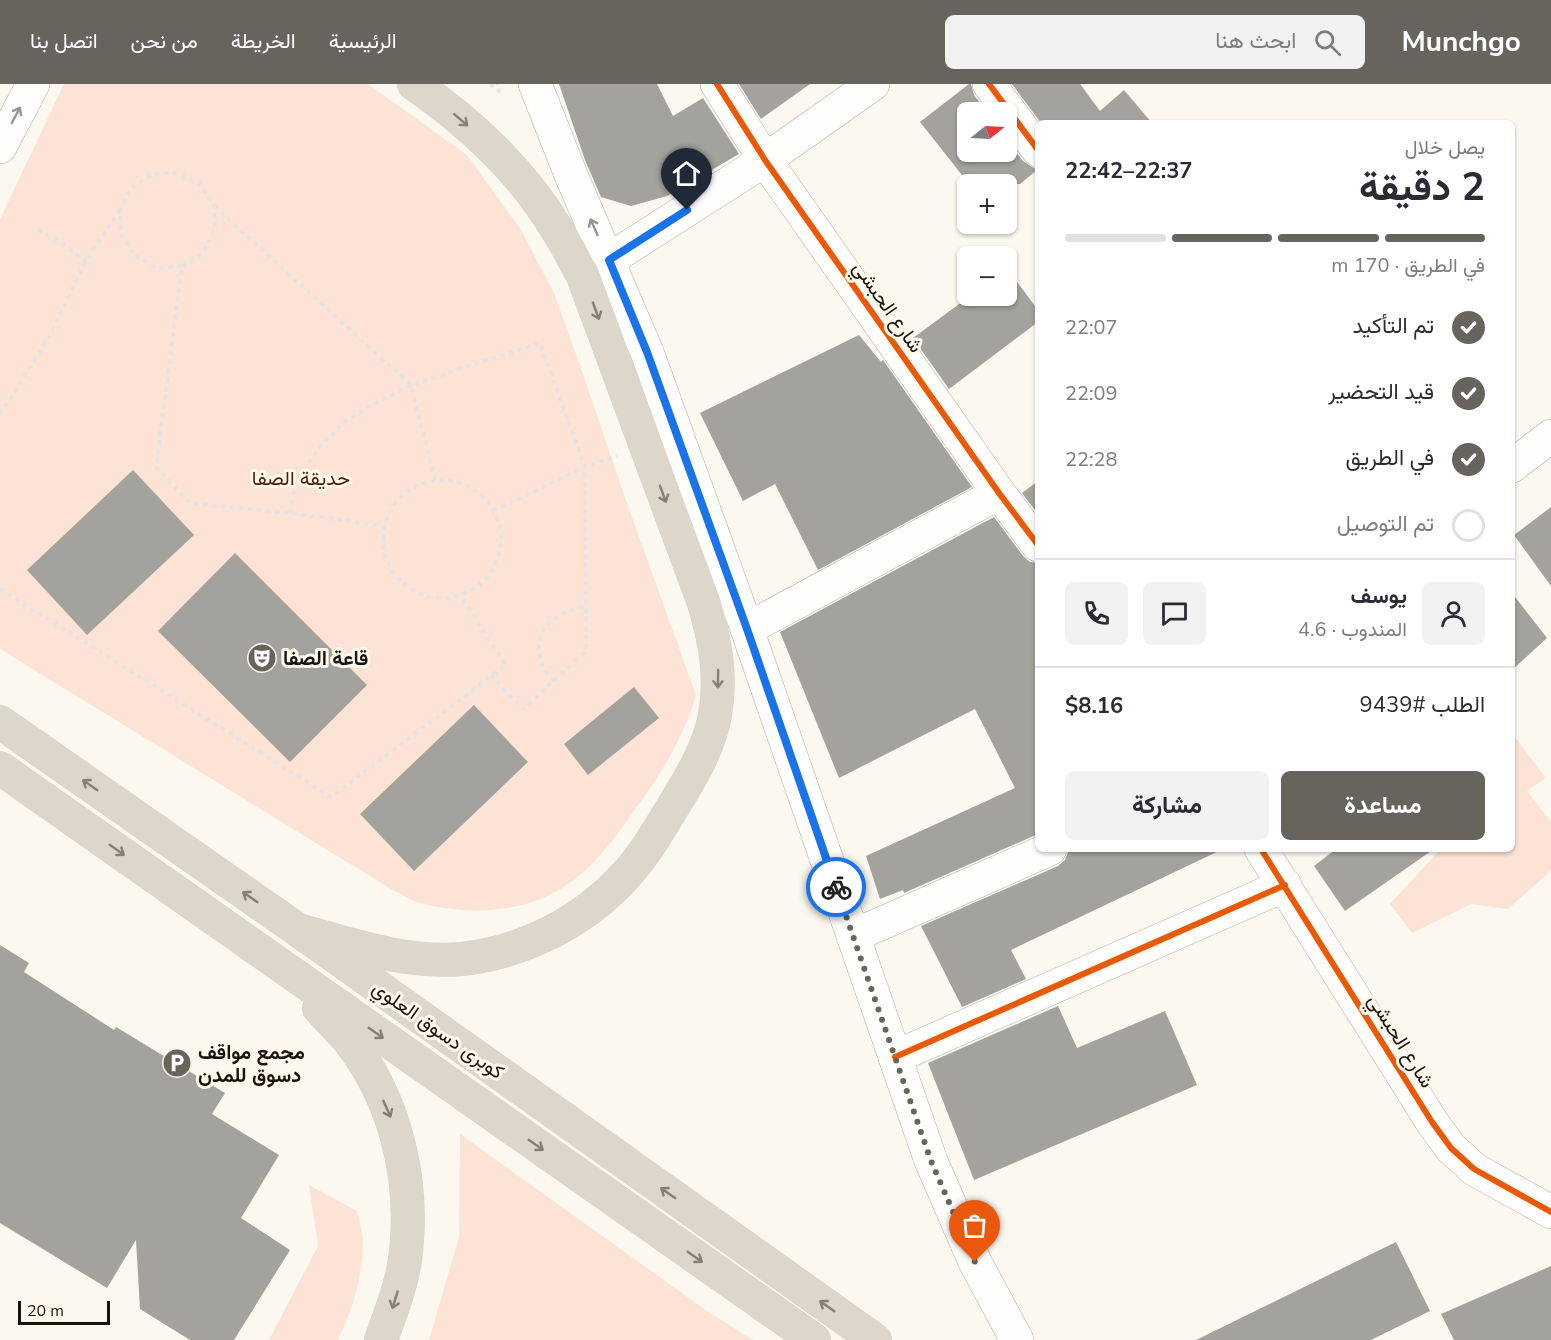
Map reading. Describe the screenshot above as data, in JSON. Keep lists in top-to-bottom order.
{
  "streets": {
    "highway": ["كوبرى دسوق العلوي"],
    "street": ["شارع الحبشي"]
  },
  "parks": ["حديقة الصفا"],
  "places": {
    "theatre": ["قاعة الصفا"],
    "parking": ["مجمع مواقف دسوق للمدن"]
  },
  "scale_bar": "20 m",
  "north": "right",
  "page": {
    "header": "Munchgo",
    "search": "ابحث هنا",
    "nav": [
      "الرئيسية",
      "الخريطة",
      "من نحن",
      "اتصل بنا"
    ],
    "map_buttons": ["+", "−"],
    "heading": ["2 دقيقة", "يصل خلال", "22:37–22:42"],
    "panel": [
      "يوسف",
      "المندوب · 4.6",
      "الطلب #9439",
      "$8.16"
    ],
    "bar": "في الطريق · 170 m",
    "list": [
      ["تم التأكيد", "22:07"],
      ["قيد التحضير", "22:09"],
      ["في الطريق", "22:28"],
      "تم التوصيل"
    ],
    "buttons": ["مساعدة", "مشاركة"],
    "scale": "20 m"
  }
}
